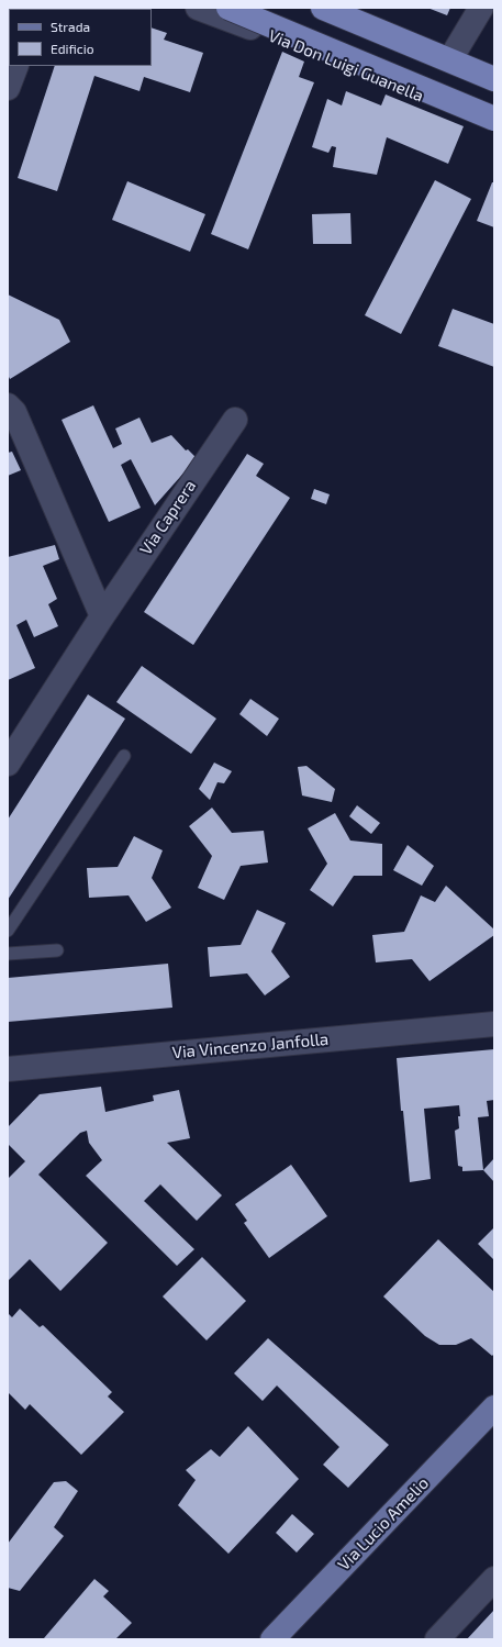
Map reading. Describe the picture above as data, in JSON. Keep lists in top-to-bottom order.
{
  "streets": {
    "main road": ["Via Lucio Amelio"],
    "street": ["Via Don Luigi Guanella", "Via Caprera", "Via Vincenzo Janfolla"]
  },
  "legend": ["Strada", "Edificio"]
}
